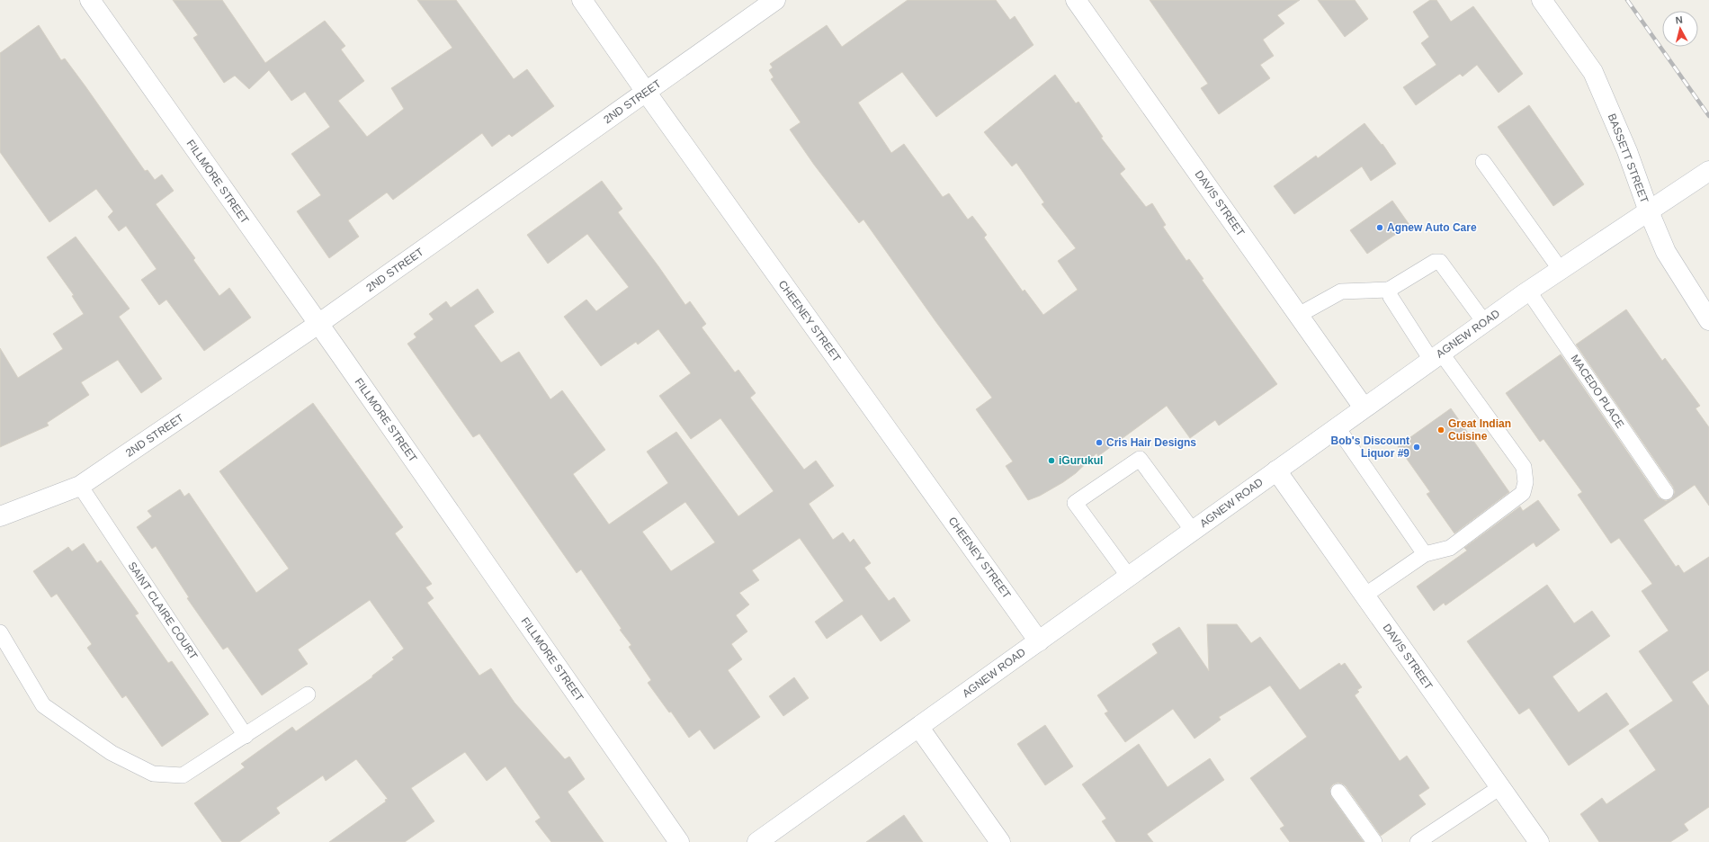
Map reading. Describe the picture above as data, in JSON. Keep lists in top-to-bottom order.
{
  "streets": {
    "street": [
      "2ND STREET",
      "BASSETT STREET",
      "FILLMORE STREET",
      "DAVIS STREET",
      "CHEENEY STREET",
      "AGNEW ROAD"
    ],
    "lane": ["MACEDO PLACE", "SAINT CLAIRE COURT"]
  },
  "crossings": [
    ["2ND STREET", "FILLMORE STREET"],
    ["2ND STREET", "CHEENEY STREET"],
    ["2ND STREET", "SAINT CLAIRE COURT"],
    ["BASSETT STREET", "AGNEW ROAD"],
    ["DAVIS STREET", "AGNEW ROAD"],
    ["CHEENEY STREET", "AGNEW ROAD"],
    ["AGNEW ROAD", "MACEDO PLACE"]
  ],
  "places": [
    "Agnew Auto Care",
    "Great Indian Cuisine",
    "Cris Hair Designs",
    "Bob's Discount Liquor #9",
    "iGurukul"
  ],
  "north": "top"
}
